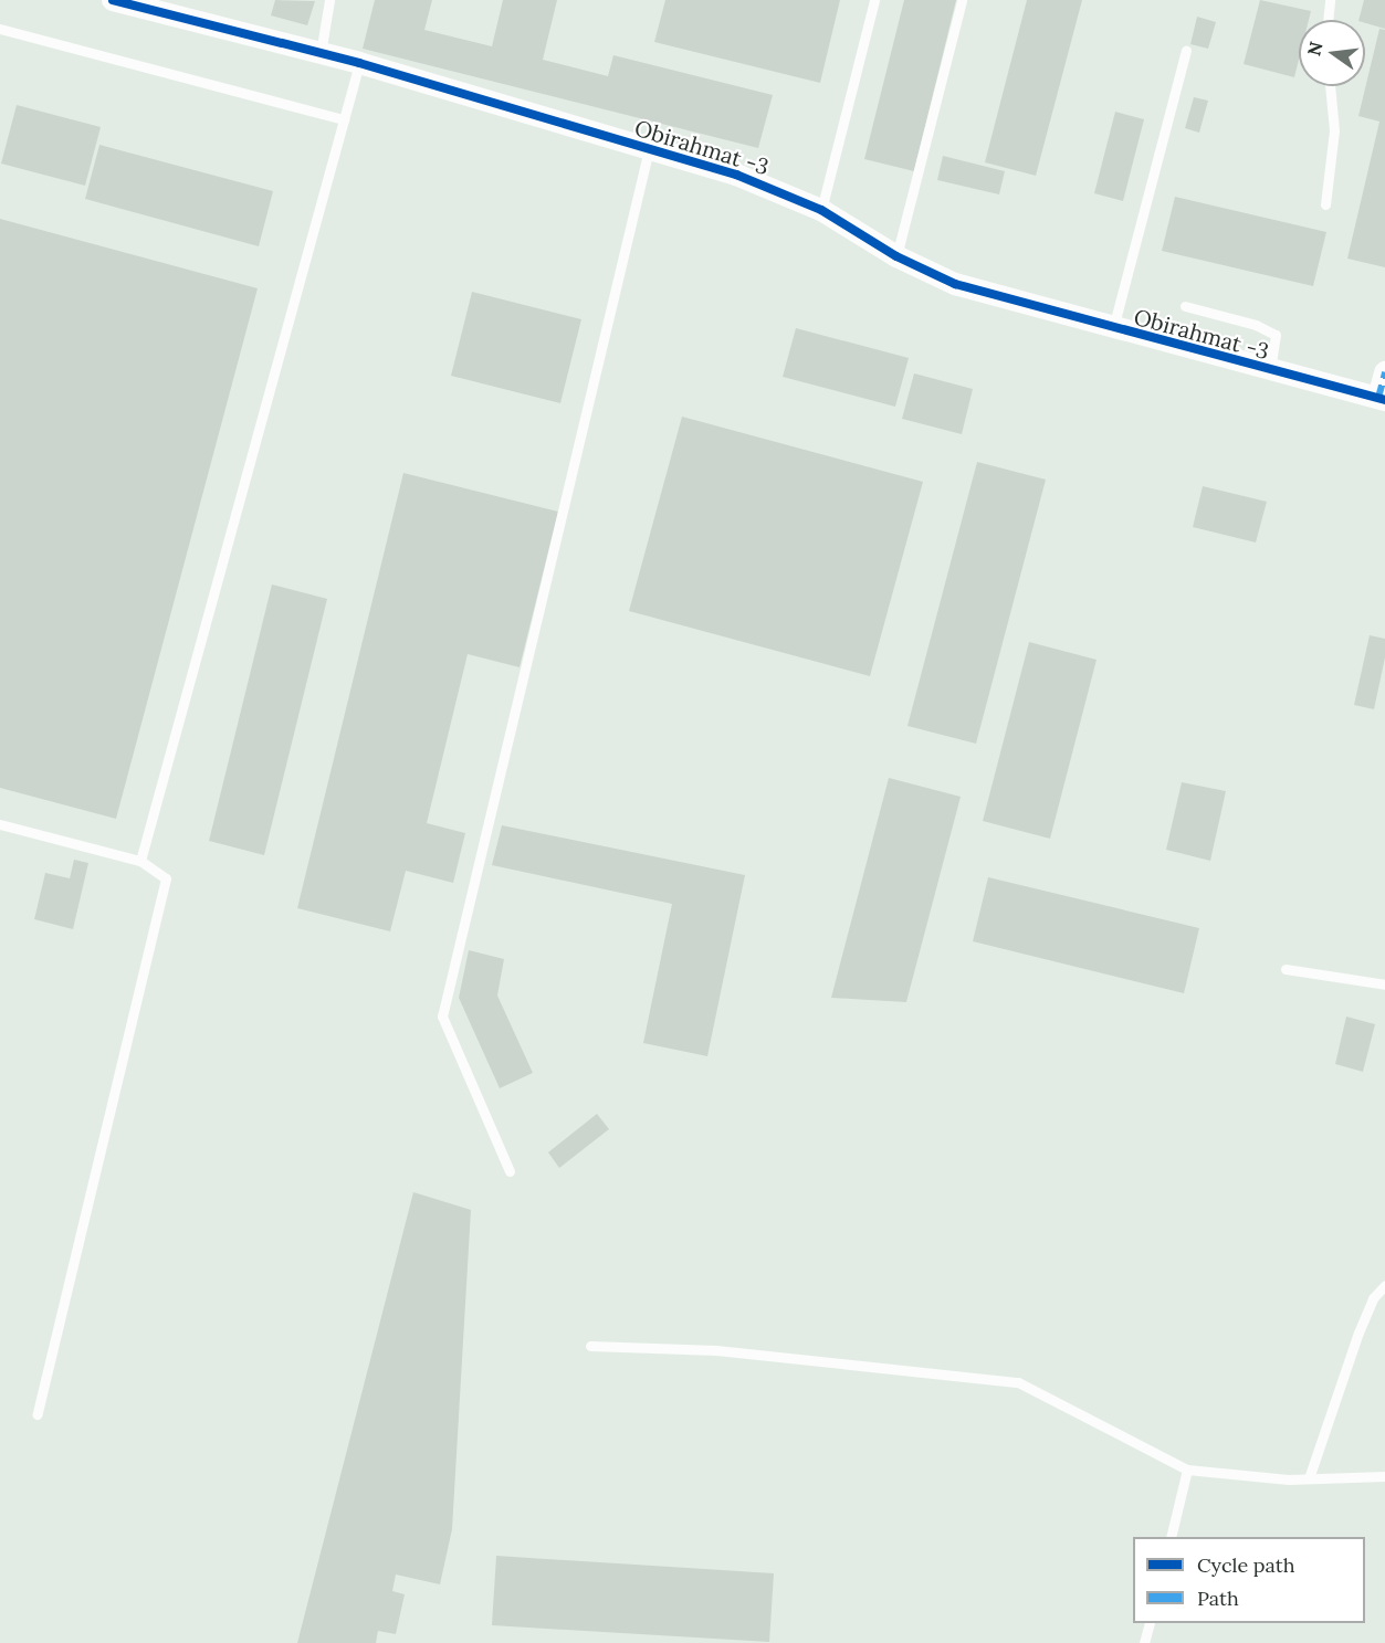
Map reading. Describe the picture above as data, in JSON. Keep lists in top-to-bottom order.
{
  "streets": {
    "street": ["Obirahmat -3"]
  },
  "legend": ["Cycle path", "Path"],
  "north": "left"
}
